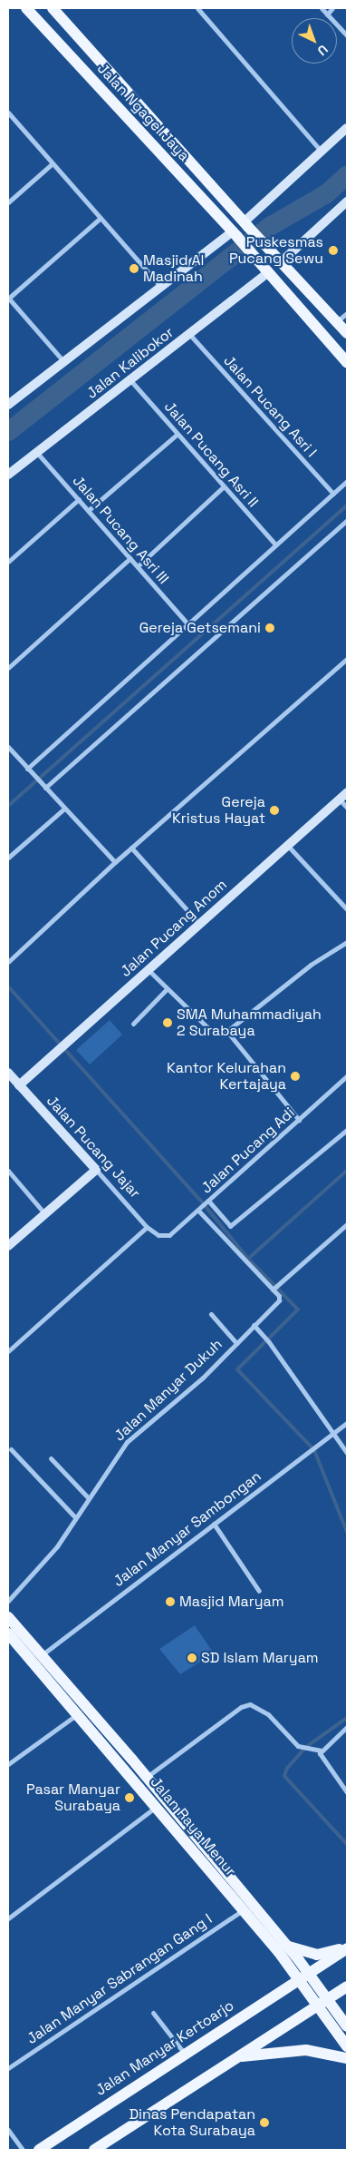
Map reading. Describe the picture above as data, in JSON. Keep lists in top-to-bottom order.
{
  "streets": {
    "main road": ["Jalan Ngagel Jaya", "Jalan Raya Menur", "Jalan Manyar Kertoarjo"],
    "street": [
      "Jalan Kalibokor",
      "Jalan Pucang Asri I",
      "Jalan Pucang Asri II",
      "Jalan Pucang Asri III",
      "Jalan Pucang Anom",
      "Jalan Pucang Jajar",
      "Jalan Pucang Adi",
      "Jalan Manyar Dukuh",
      "Jalan Manyar Sambongan",
      "Jalan Manyar Sabrangan Gang I"
    ]
  },
  "crossings": [
    ["Jalan Ngagel Jaya", "Jalan Kalibokor"],
    ["Jalan Kalibokor", "Jalan Pucang Asri I"],
    ["Jalan Kalibokor", "Jalan Pucang Asri II"],
    ["Jalan Kalibokor", "Jalan Pucang Asri III"],
    ["Jalan Pucang Anom", "Jalan Pucang Jajar"],
    ["Jalan Pucang Jajar", "Jalan Pucang Adi"],
    ["Jalan Manyar Sambongan", "Jalan Raya Menur"],
    ["Jalan Raya Menur", "Jalan Manyar Sabrangan Gang I"],
    ["Jalan Raya Menur", "Jalan Manyar Kertoarjo"]
  ],
  "places": [
    "Puskesmas Pucang Sewu",
    "Masjid Al Madinah",
    "Gereja Getsemani",
    "Gereja Kristus Hayat",
    "SMA Muhammadiyah 2 Surabaya",
    "Kantor Kelurahan Kertajaya",
    "Masjid Maryam",
    "SD Islam Maryam",
    "Pasar Manyar Surabaya",
    "Dinas Pendapatan Kota Surabaya"
  ],
  "north": "bottom right"
}
